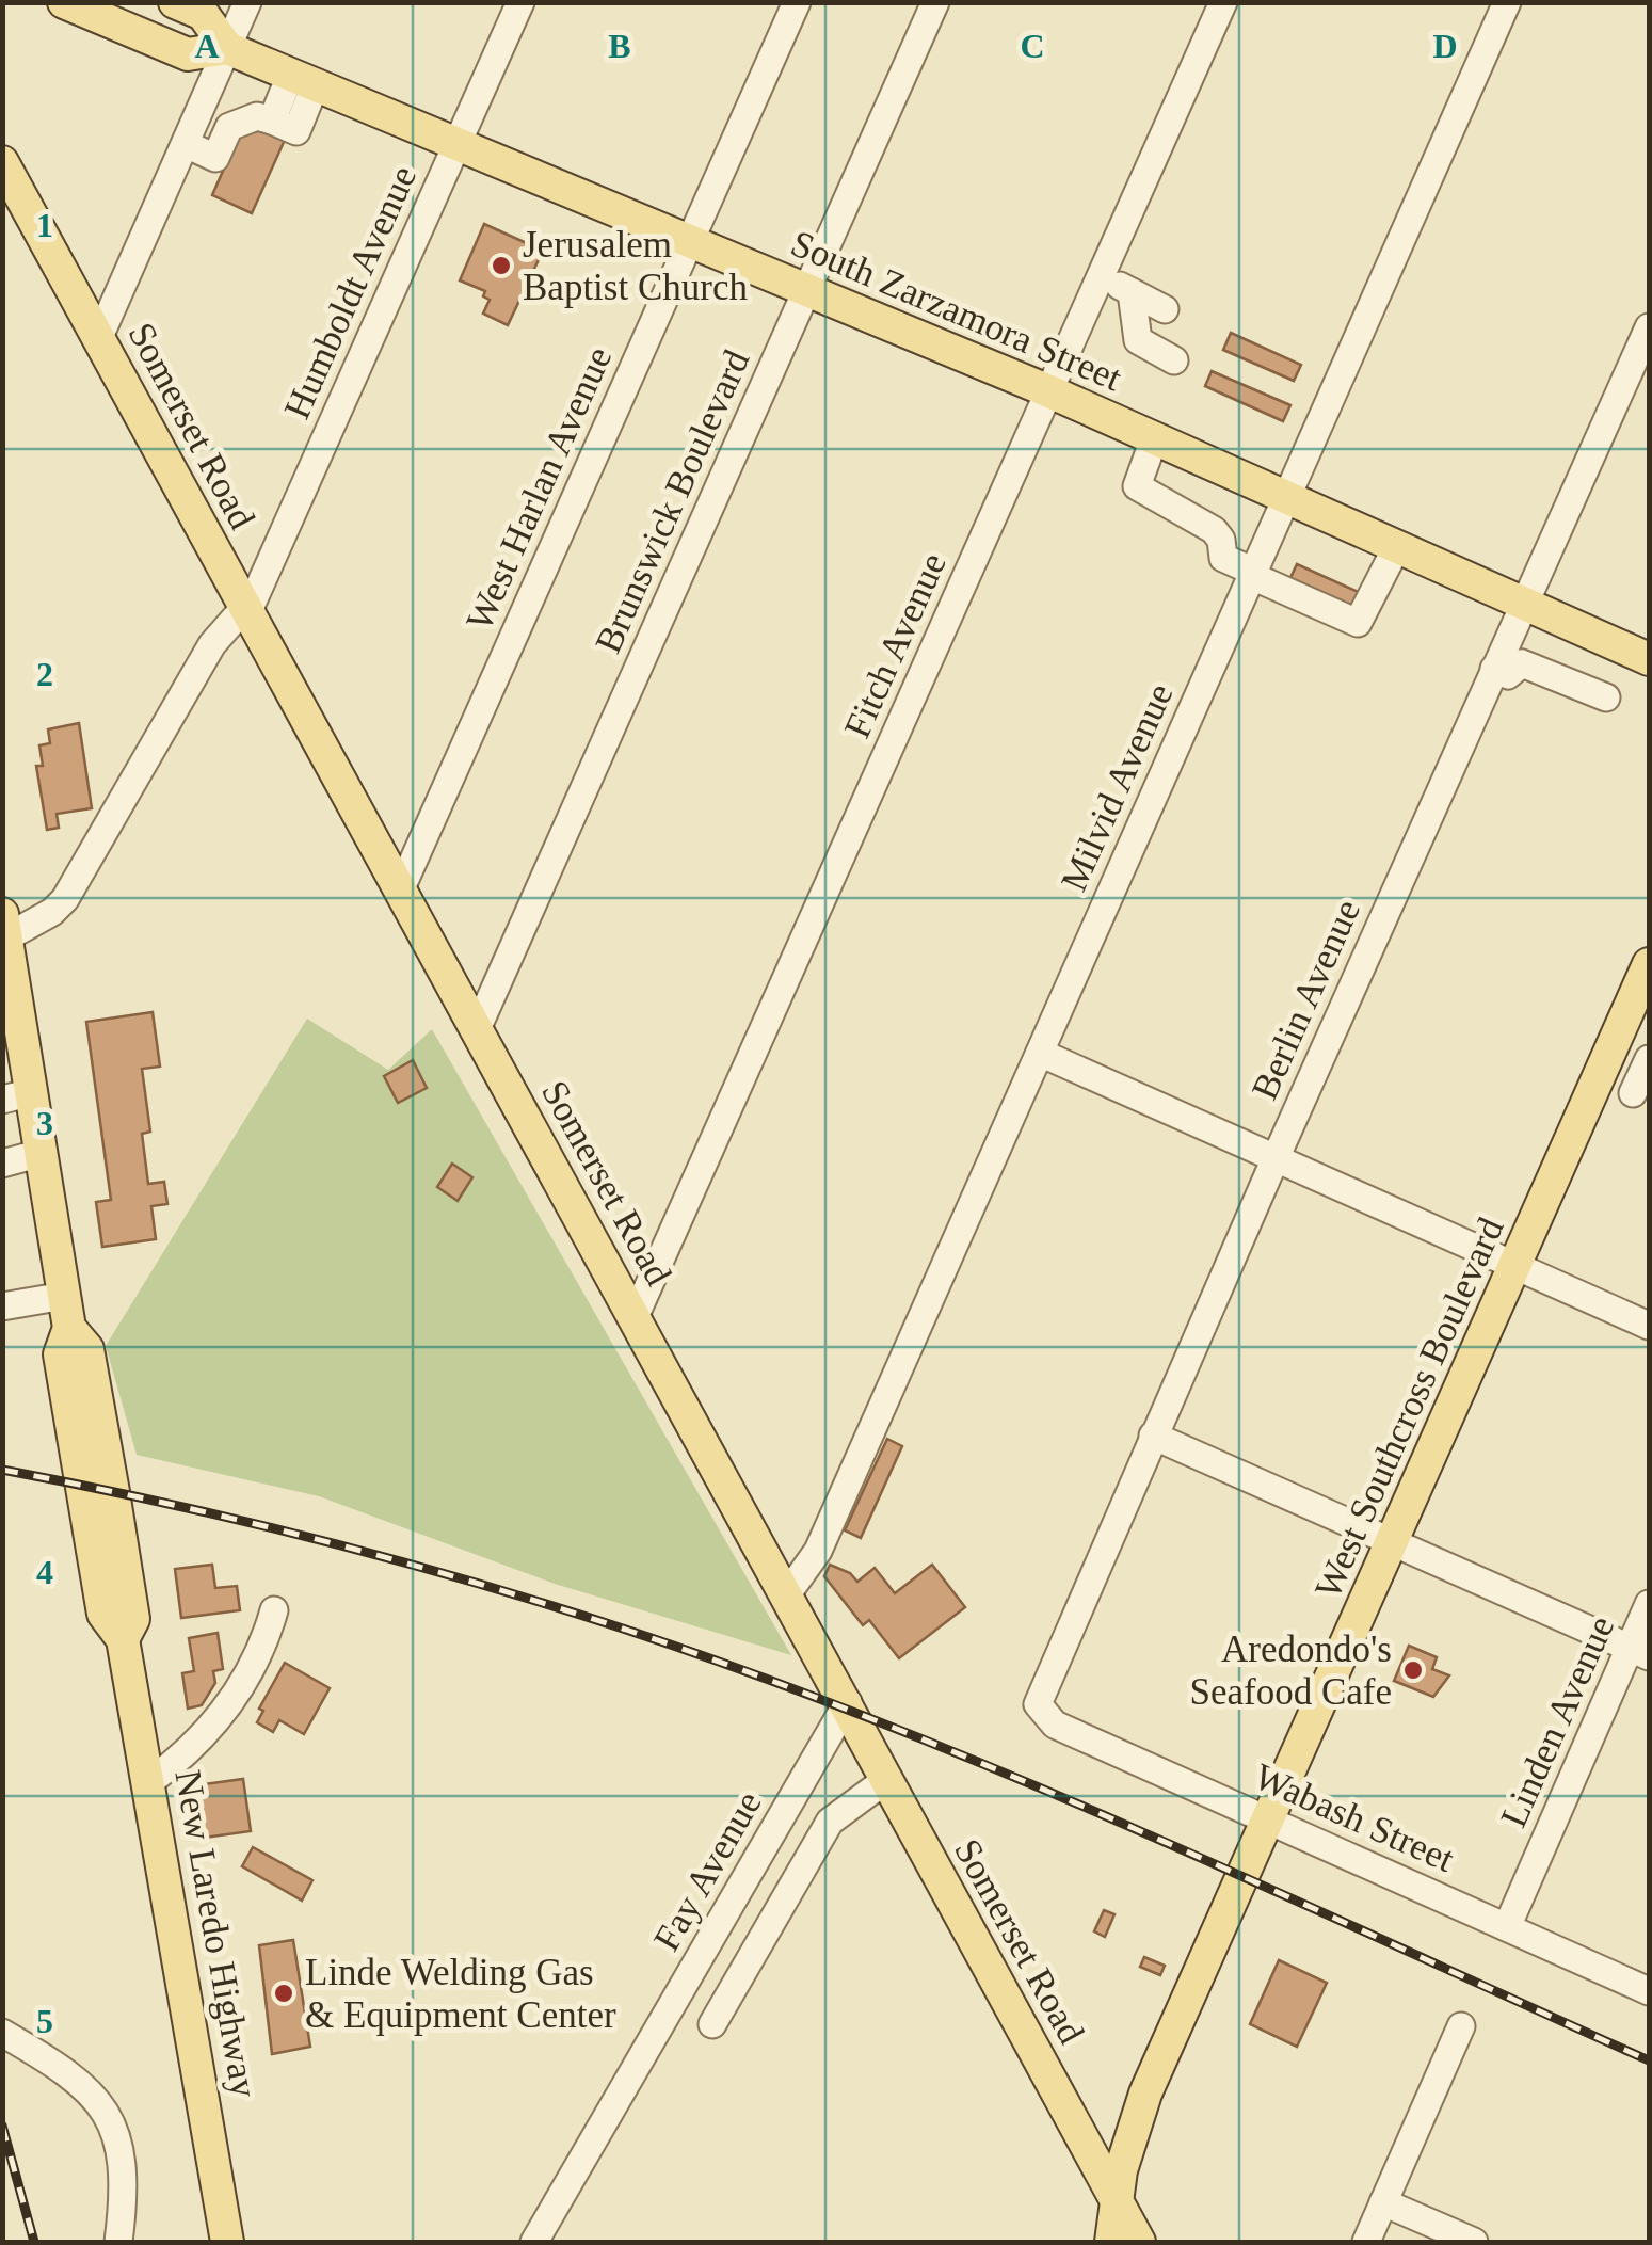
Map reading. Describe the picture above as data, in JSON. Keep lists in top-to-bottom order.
{
  "streets": {
    "main road": [
      "South Zarzamora Street",
      "Somerset Road",
      "West Southcross Boulevard",
      "New Laredo Highway"
    ],
    "street": [
      "Humboldt Avenue",
      "West Harlan Avenue",
      "Brunswick Boulevard",
      "Fitch Avenue",
      "Milvid Avenue",
      "Berlin Avenue",
      "Linden Avenue",
      "Wabash Street",
      "Fay Avenue"
    ]
  },
  "crossings": [
    ["Humboldt Avenue", "South Zarzamora Street"],
    ["Humboldt Avenue", "Somerset Road"],
    ["Humboldt Avenue", "New Laredo Highway"],
    ["South Zarzamora Street", "West Harlan Avenue"],
    ["South Zarzamora Street", "Brunswick Boulevard"],
    ["South Zarzamora Street", "Fitch Avenue"],
    ["South Zarzamora Street", "Milvid Avenue"],
    ["South Zarzamora Street", "Berlin Avenue"],
    ["Somerset Road", "West Harlan Avenue"],
    ["Somerset Road", "Brunswick Boulevard"],
    ["Somerset Road", "Fitch Avenue"],
    ["Somerset Road", "Milvid Avenue"],
    ["Somerset Road", "West Southcross Boulevard"],
    ["Somerset Road", "Fay Avenue"],
    ["Berlin Avenue", "Wabash Street"],
    ["West Southcross Boulevard", "Wabash Street"],
    ["Linden Avenue", "Wabash Street"]
  ],
  "places": ["Jerusalem Baptist Church", "Aredondo's Seafood Cafe", "Linde Welding Gas & Equipment Center"],
  "grid": {
    "columns": [
      "A",
      "B",
      "C",
      "D"
    ],
    "rows": [
      "1",
      "2",
      "3",
      "4",
      "5"
    ]
  }
}
